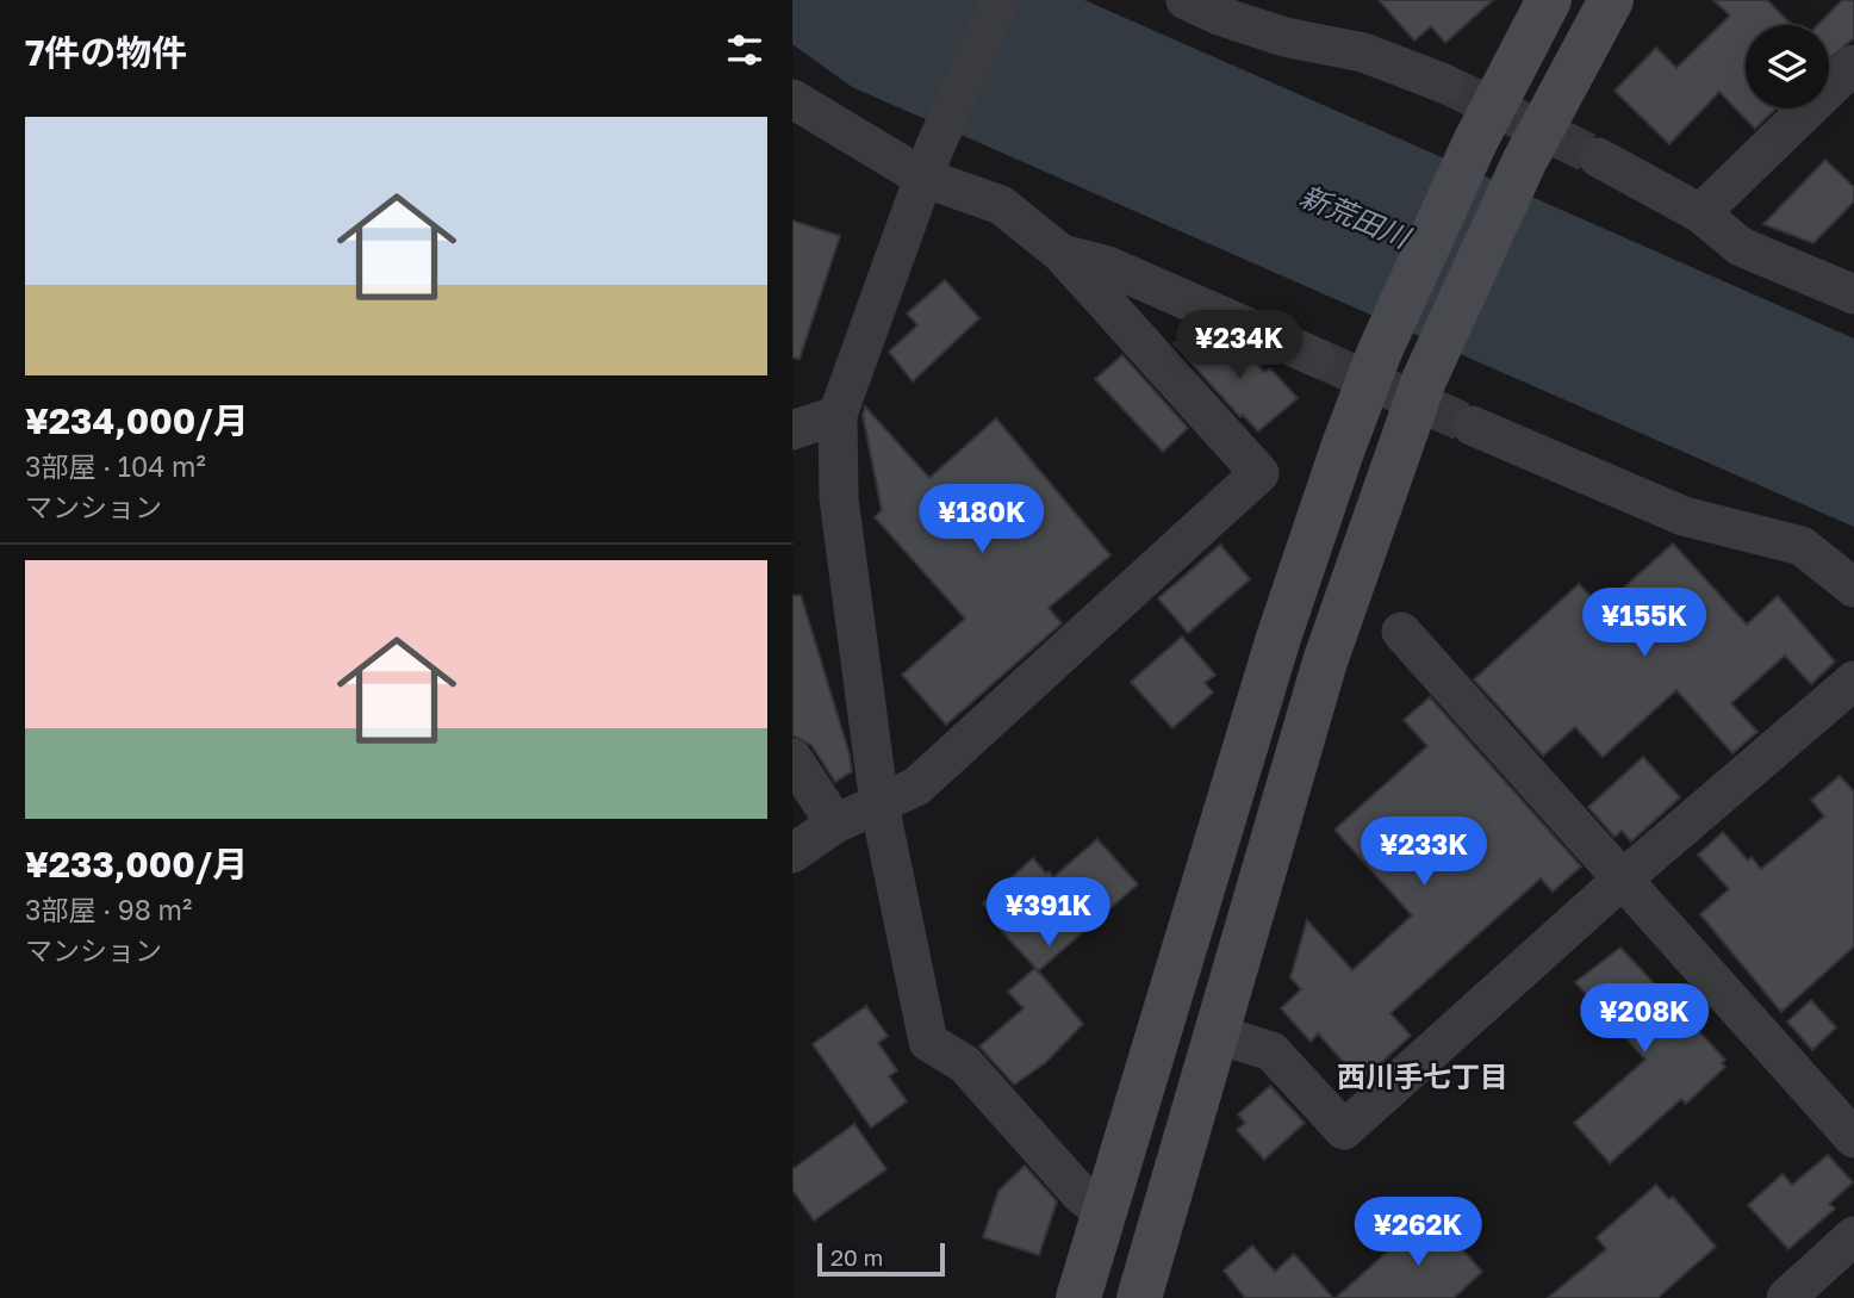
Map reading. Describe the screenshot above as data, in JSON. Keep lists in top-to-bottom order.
{
  "districts": ["西川手七丁目"],
  "water": ["新荒田川"],
  "scale_bar": "20 m",
  "page": {
    "heading": "7件の物件",
    "list": [
      {
        "name": "¥234,000/月",
        "note": "3部屋 · 104 m² · マンション"
      },
      {
        "name": "¥233,000/月",
        "note": "3部屋 · 98 m² · マンション"
      }
    ],
    "price": [
      "¥234K",
      "¥180K",
      "¥155K",
      "¥233K",
      "¥391K",
      "¥208K",
      "¥262K"
    ],
    "scale": "20 m"
  }
}
